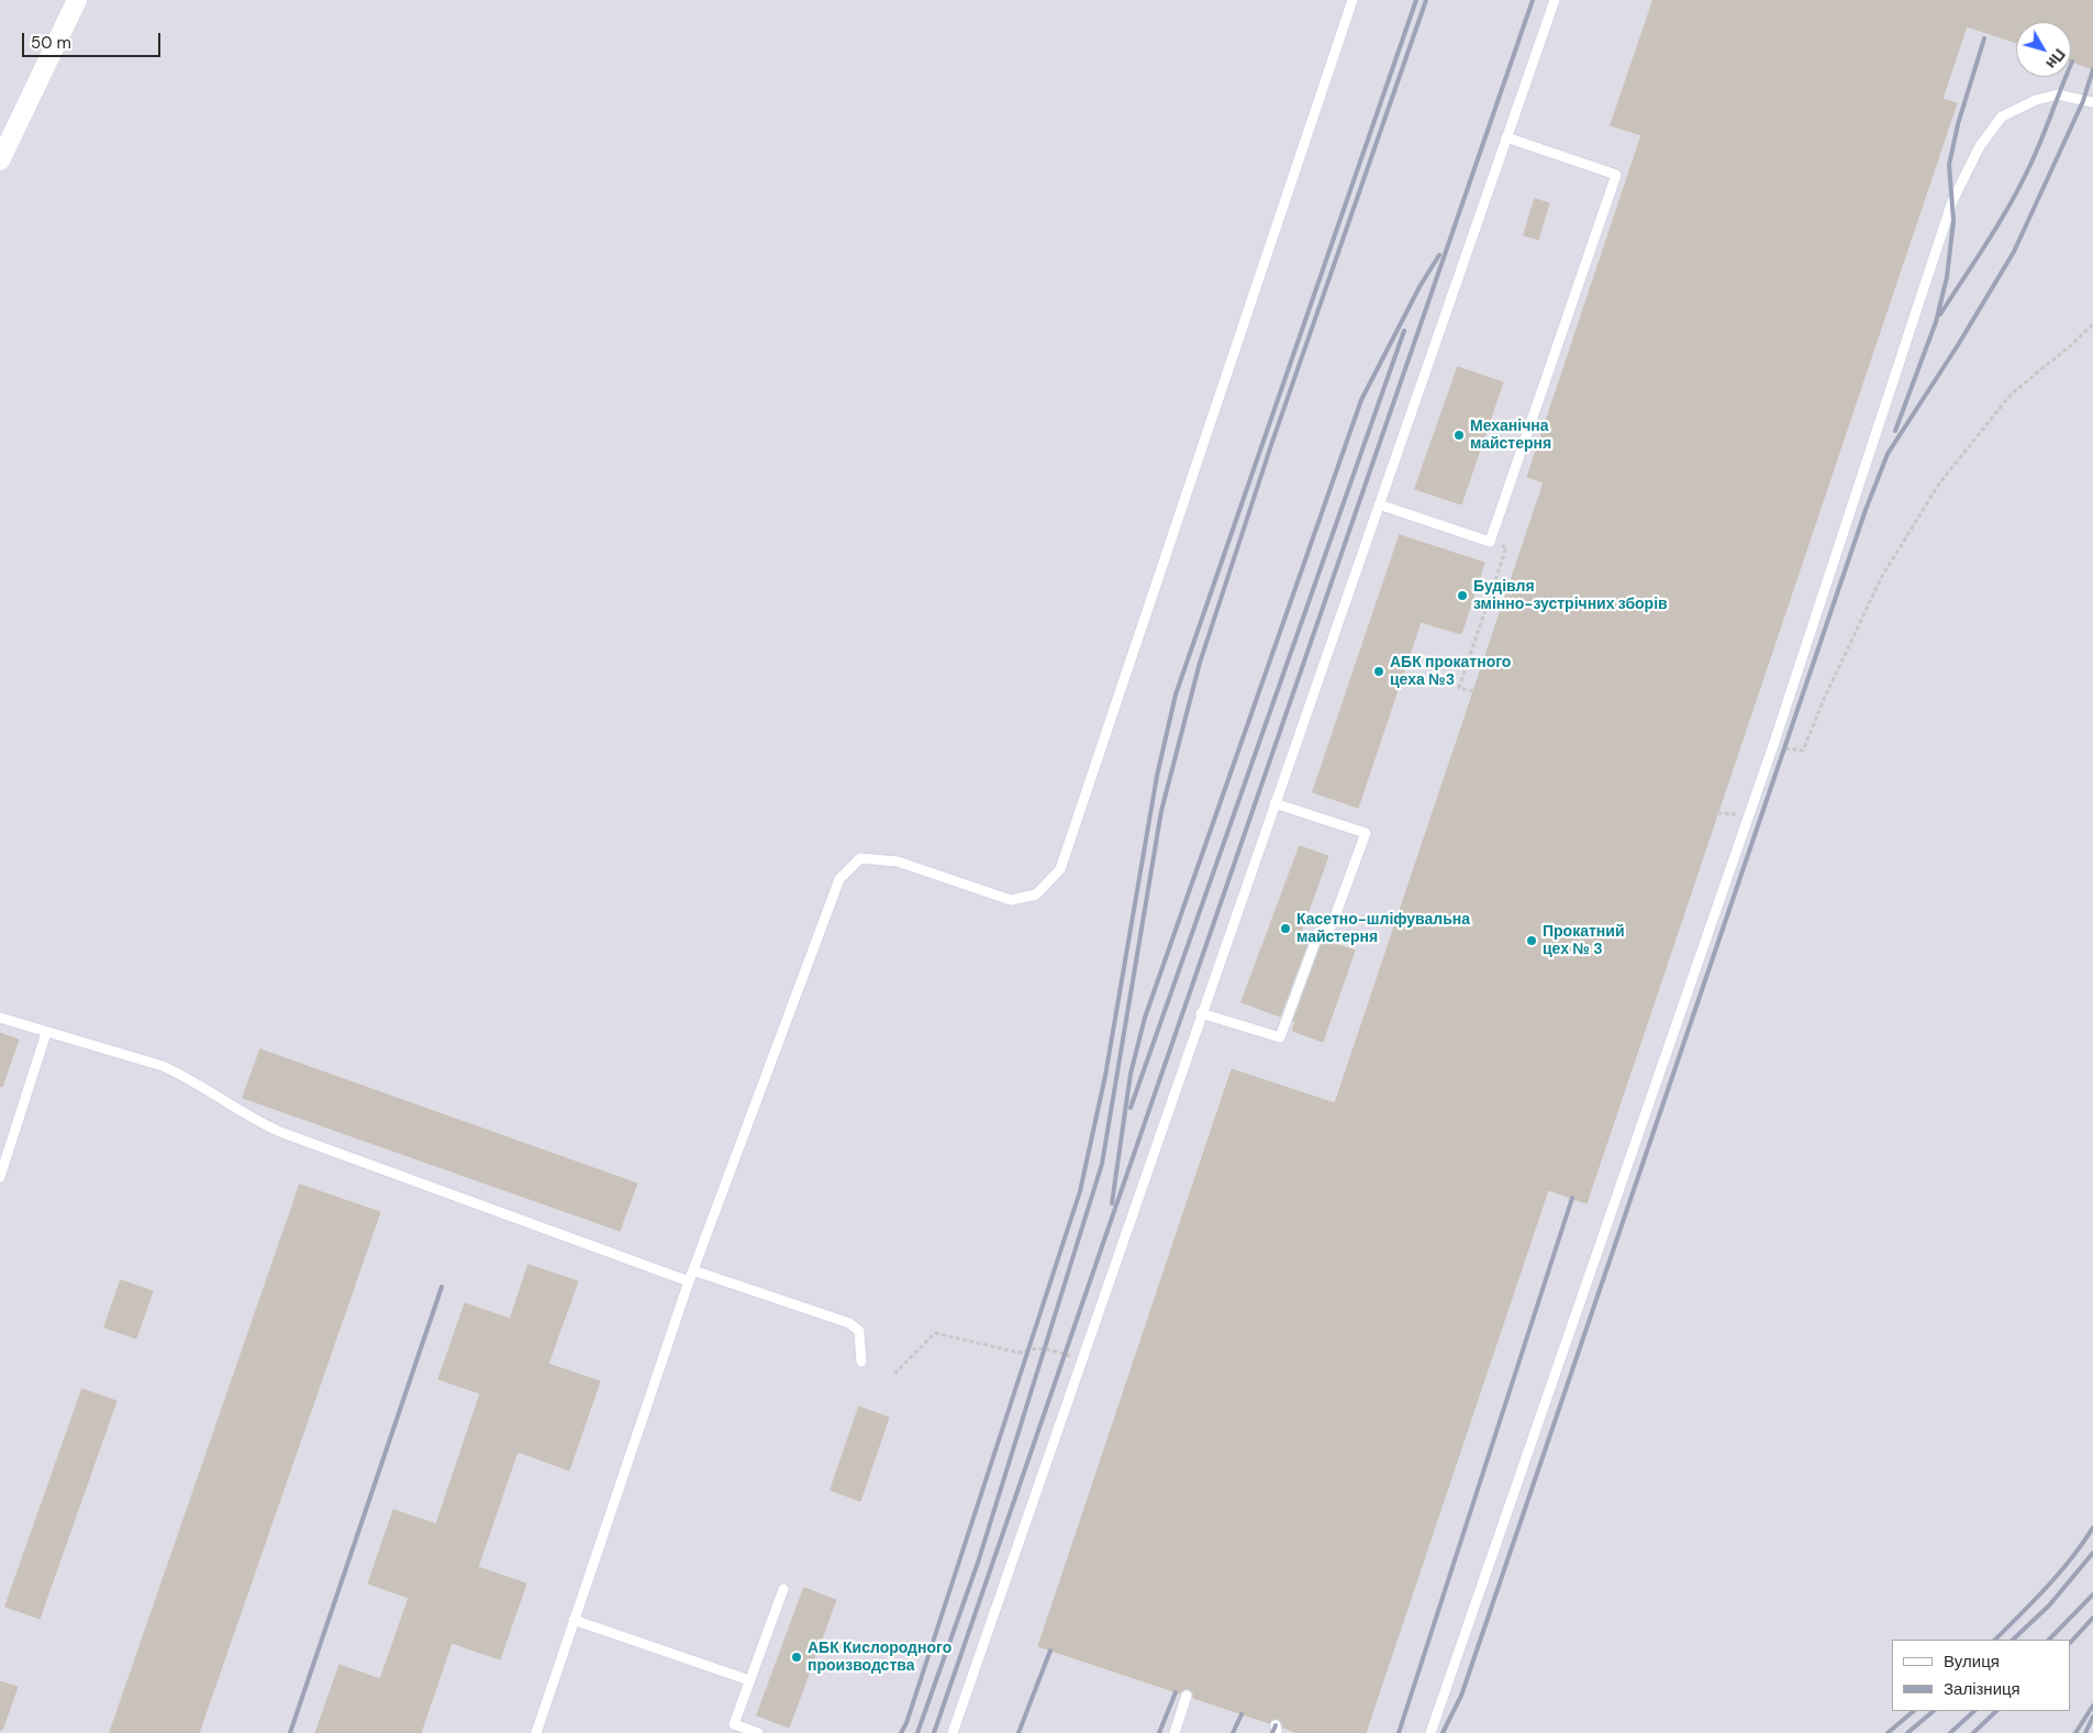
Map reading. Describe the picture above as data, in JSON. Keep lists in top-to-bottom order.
{
  "places": [
    "Механічна майстерня",
    "Будівля змінно-зустрічних зборів",
    "АБК прокатного цеха №3",
    "Касетно-шліфувальна майстерня",
    "Прокатний цех № 3",
    "АБК Кислородного производства"
  ],
  "legend": ["Вулиця", "Залізниця"],
  "scale_bar": "50 m",
  "north": "bottom right"
}
